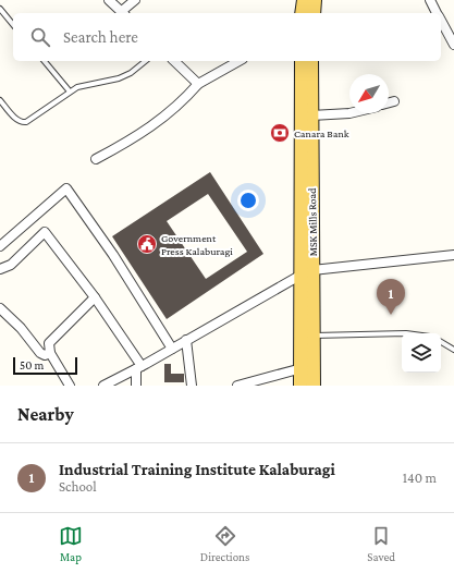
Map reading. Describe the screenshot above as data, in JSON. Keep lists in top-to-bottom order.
{
  "streets": {
    "main road": ["MSK Mills Road"]
  },
  "places": {
    "bank": ["Canara Bank"],
    "public building": ["Government Press Kalaburagi"]
  },
  "scale_bar": "50 m",
  "north": "bottom left",
  "page": {
    "search": "Search here",
    "pins": "1",
    "scale": "50 m",
    "heading": "Nearby",
    "list": [
      {
        "mark": "1",
        "name": "Industrial Training Institute Kalaburagi",
        "note": "School",
        "value": "140 m"
      }
    ],
    "nav": ["Map", "Directions", "Saved"]
  }
}
